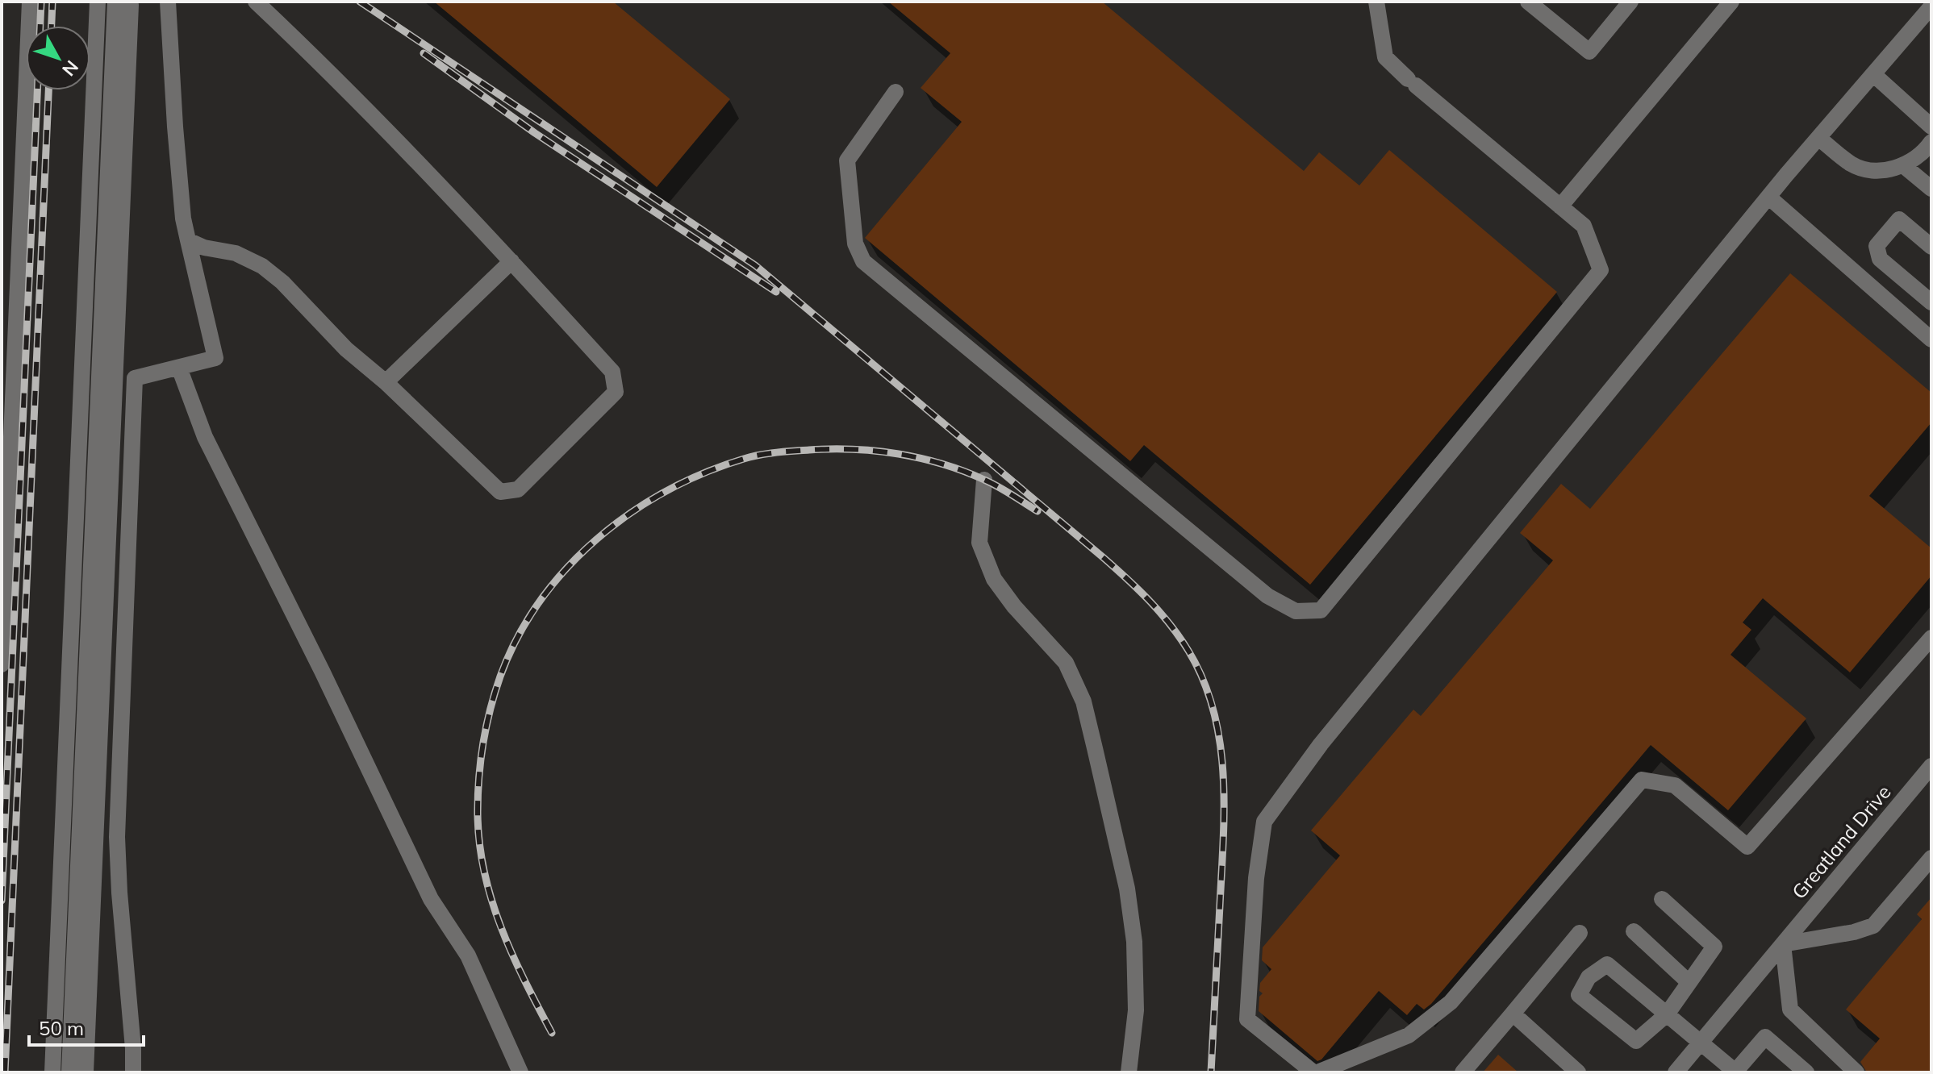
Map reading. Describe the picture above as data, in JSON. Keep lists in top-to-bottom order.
{
  "streets": {
    "street": ["Greatland Drive"]
  },
  "scale_bar": "50 m",
  "north": "bottom right"
}
